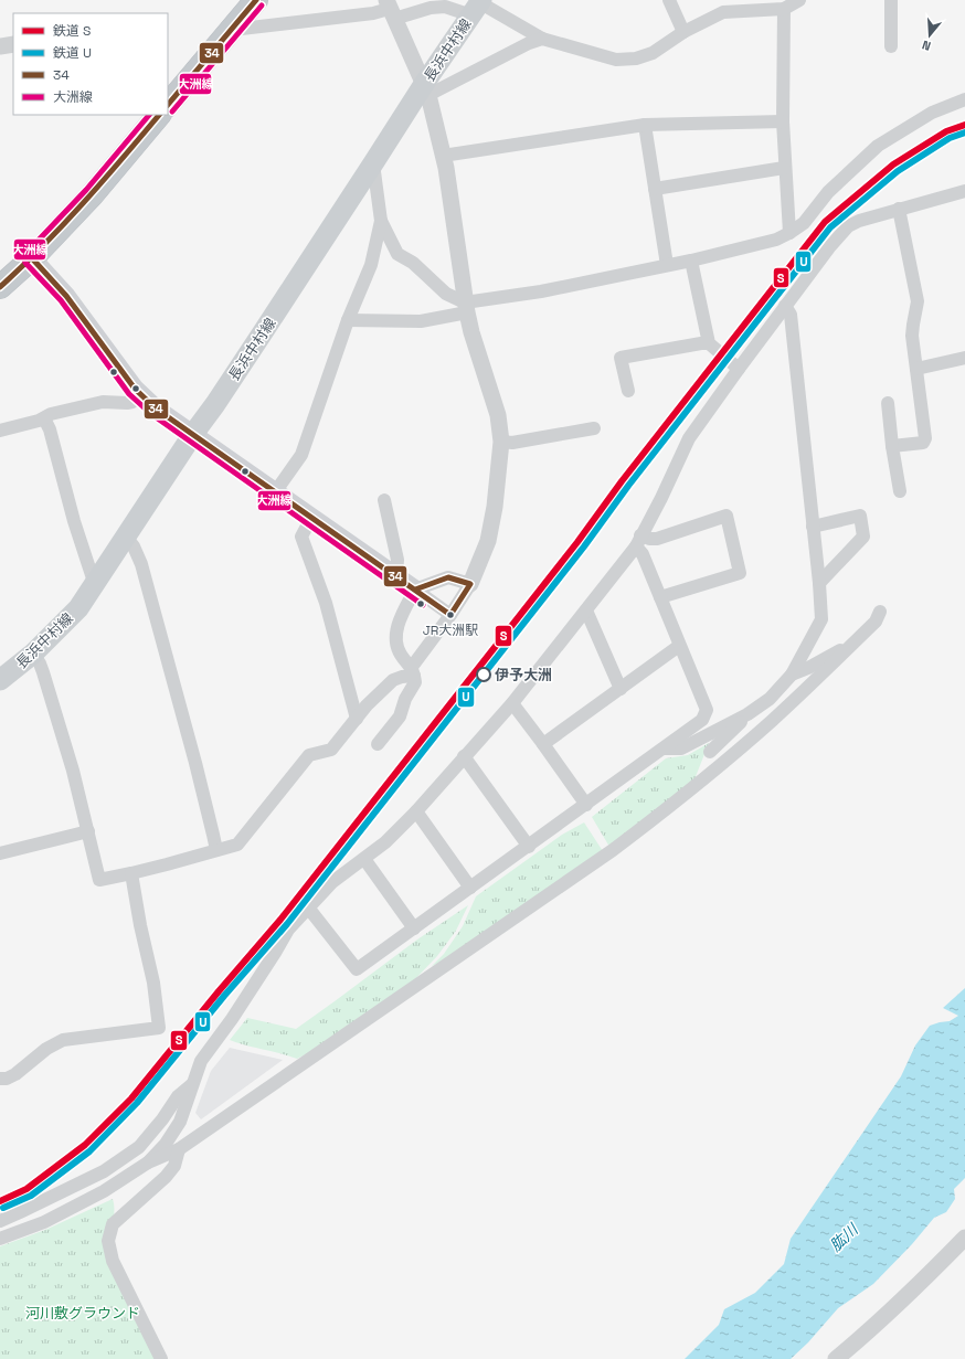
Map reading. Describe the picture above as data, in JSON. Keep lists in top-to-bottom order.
{
  "streets": {
    "main road": ["長浜中村線"]
  },
  "water": ["肱川"],
  "parks": ["河川敷グラウンド"],
  "places": ["JR大洲駅", "伊予大洲"],
  "lines": [
    "transit line 34",
    "transit line 大洲線",
    "rail line S",
    "rail line U"
  ],
  "legend": [
    "鉄道 S",
    "鉄道 U",
    "34",
    "大洲線"
  ],
  "north": "bottom"
}
